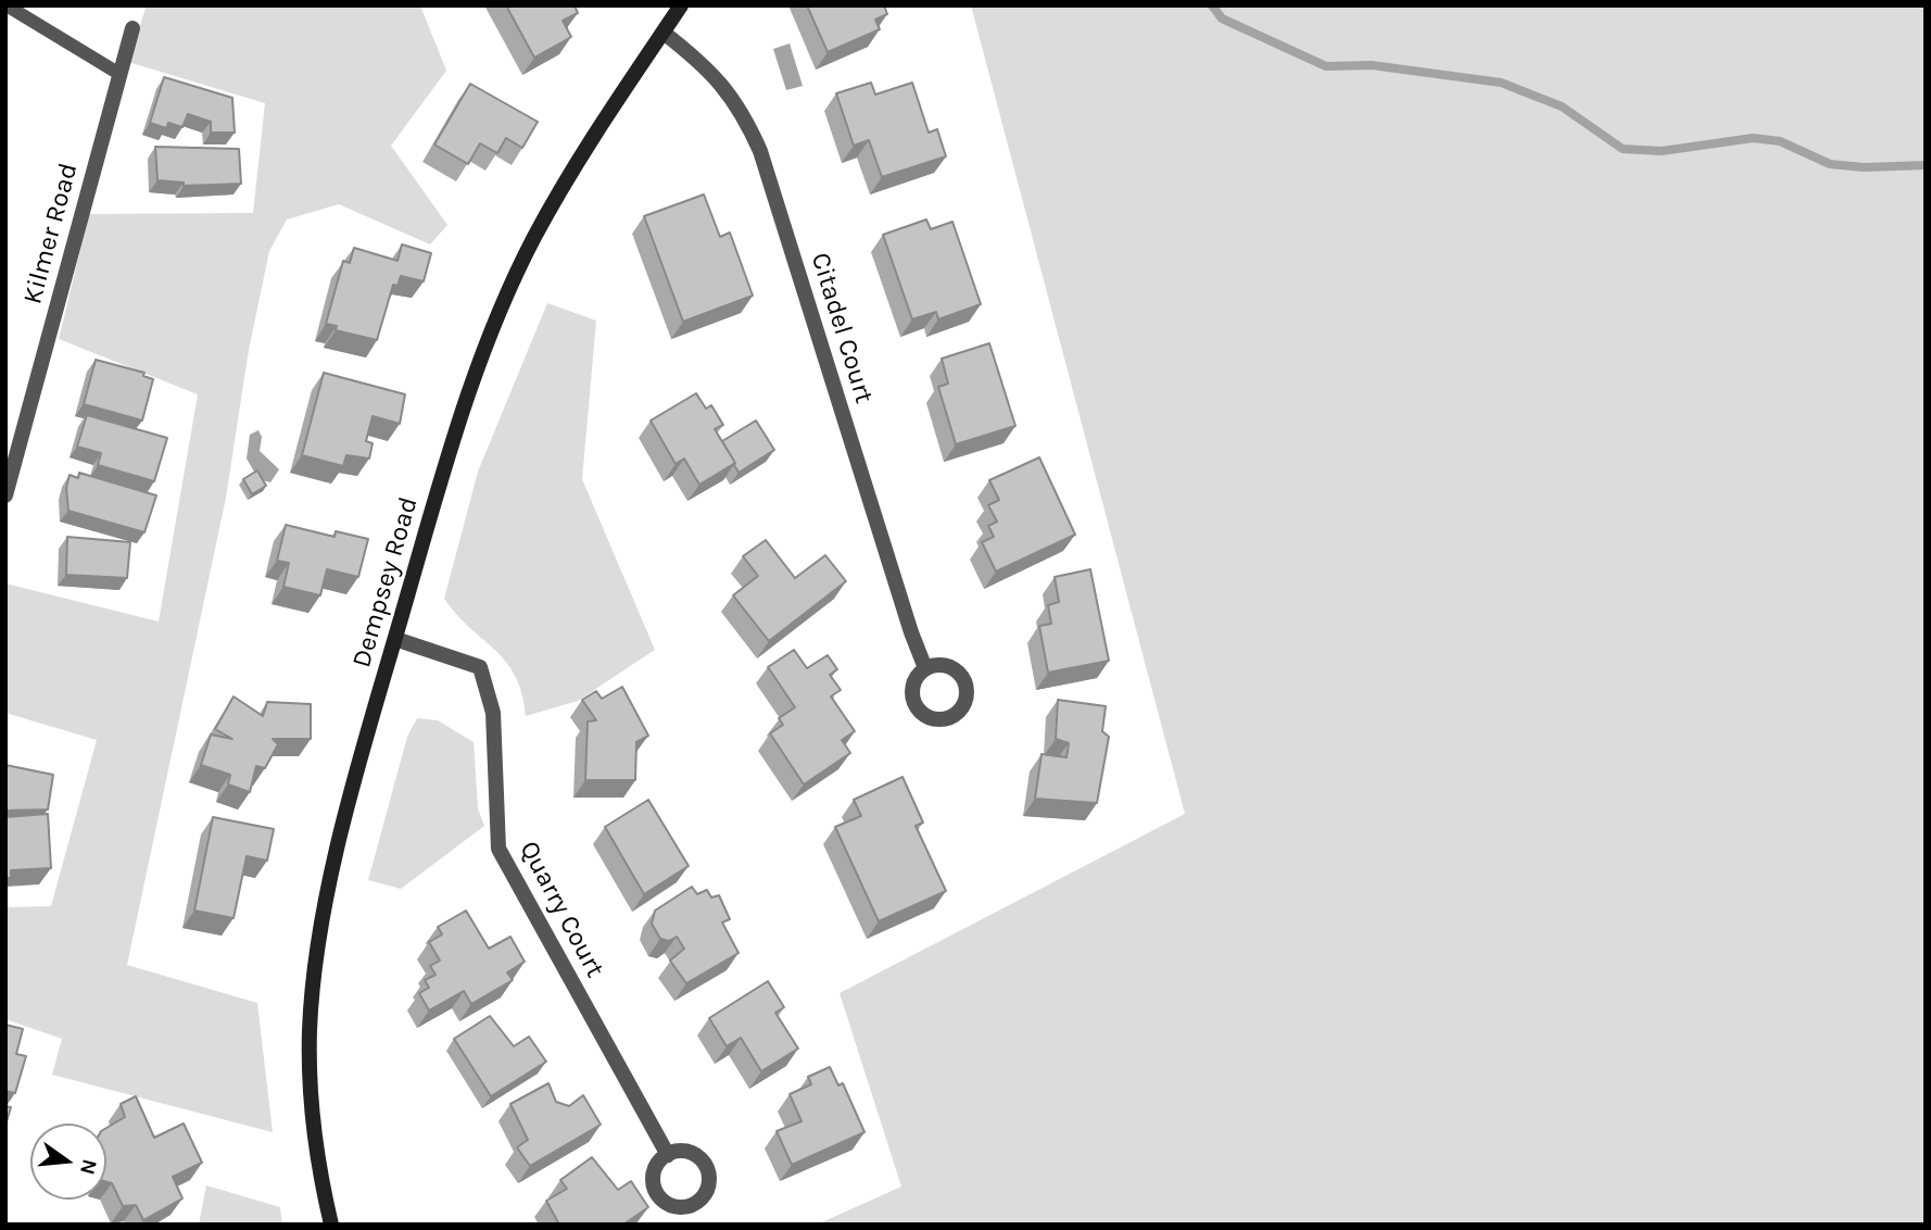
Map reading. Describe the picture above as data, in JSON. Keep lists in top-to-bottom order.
{
  "streets": {
    "street": [
      "Kilmer Road",
      "Citadel Court",
      "Dempsey Road",
      "Quarry Court"
    ]
  },
  "crossings": [
    ["Citadel Court", "Dempsey Road"],
    ["Dempsey Road", "Quarry Court"]
  ],
  "north": "right"
}
